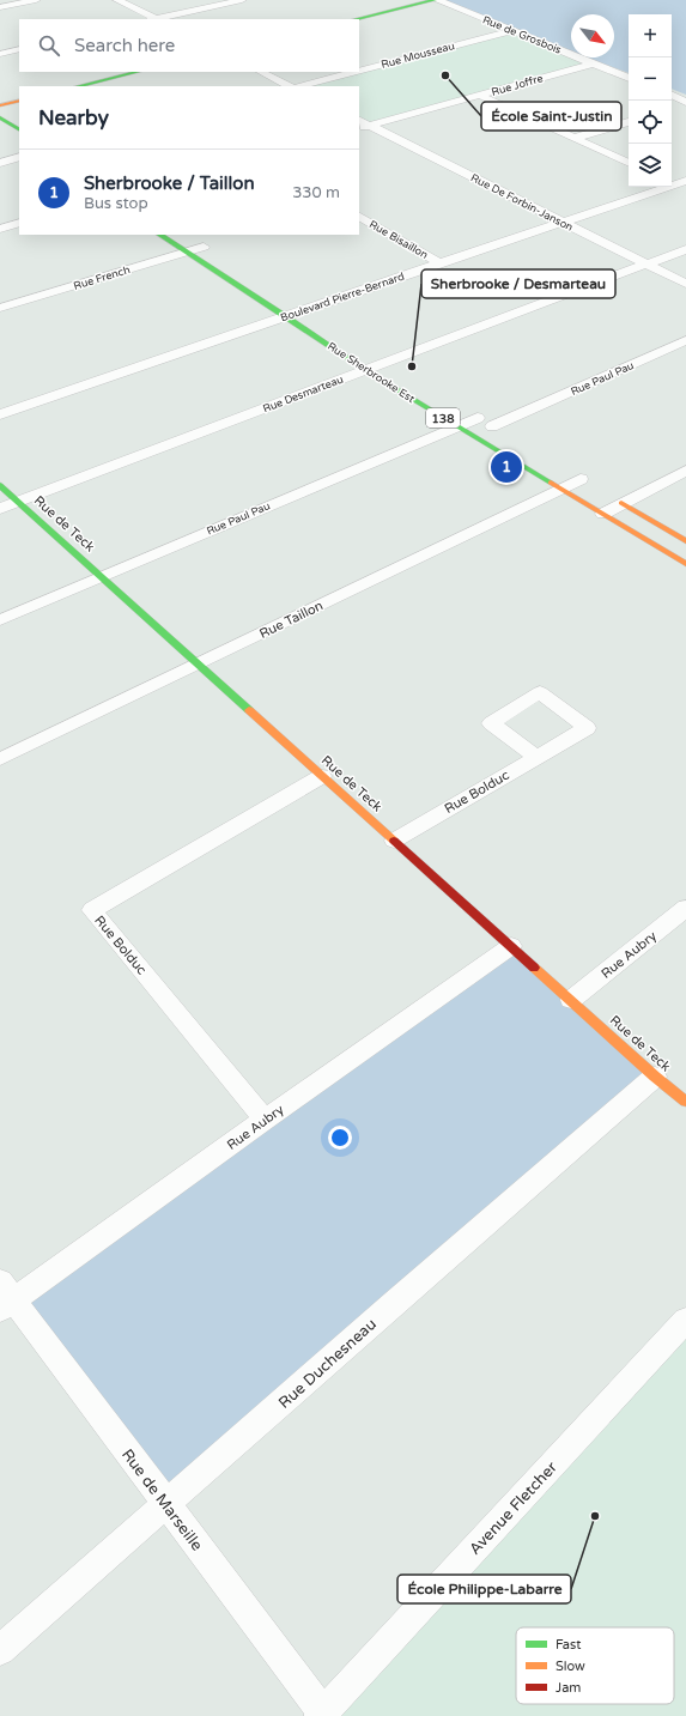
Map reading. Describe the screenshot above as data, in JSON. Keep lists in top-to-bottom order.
{
  "streets": {
    "main road": ["Rue Sherbrooke Est", "138", "Rue de Teck"],
    "street": [
      "Rue de Grosbois",
      "Rue Mousseau",
      "Rue Joffre",
      "Rue De Forbin-Janson",
      "Rue Bisaillon",
      "Rue French",
      "Boulevard Pierre-Bernard",
      "Rue Paul Pau",
      "Rue Desmarteau",
      "Rue Taillon",
      "Rue Bolduc",
      "Rue Aubry",
      "Rue Duchesneau",
      "Rue de Marseille",
      "Avenue Fletcher"
    ]
  },
  "crossings": [
    ["Rue de Grosbois", "Rue Mousseau"],
    ["Rue de Grosbois", "Rue Joffre"],
    ["Rue Joffre", "Rue De Forbin-Janson"],
    ["Rue De Forbin-Janson", "Boulevard Pierre-Bernard"],
    ["Rue De Forbin-Janson", "Rue Desmarteau"],
    ["Rue Bisaillon", "Boulevard Pierre-Bernard"],
    ["Rue French", "Rue Sherbrooke Est"],
    ["Boulevard Pierre-Bernard", "Rue Sherbrooke Est"],
    ["Rue Sherbrooke Est", "Rue Paul Pau"],
    ["Rue Sherbrooke Est", "Rue Desmarteau"],
    ["Rue Sherbrooke Est", "Rue Taillon"],
    ["Rue Paul Pau", "138"],
    ["Rue Paul Pau", "Rue de Teck"],
    ["Rue Desmarteau", "Rue de Teck"],
    ["Rue de Teck", "Rue Taillon"],
    ["Rue de Teck", "Rue Bolduc"],
    ["Rue de Teck", "Rue Aubry"],
    ["Rue de Teck", "Rue Duchesneau"],
    ["Rue Bolduc", "Rue Aubry"],
    ["Rue Aubry", "Rue de Marseille"],
    ["Rue Duchesneau", "Rue de Marseille"],
    ["Rue de Marseille", "Avenue Fletcher"]
  ],
  "places": ["École Saint-Justin", "Sherbrooke / Desmarteau", "École Philippe-Labarre"],
  "legend": ["Fast", "Slow", "Jam"],
  "north": "bottom right",
  "page": {
    "map_buttons": ["+", "−"],
    "search": "Search here",
    "heading": "Nearby",
    "list": [
      {
        "mark": "1",
        "name": "Sherbrooke / Taillon",
        "note": "Bus stop",
        "value": "330 m"
      }
    ],
    "pins": "1"
  }
}
